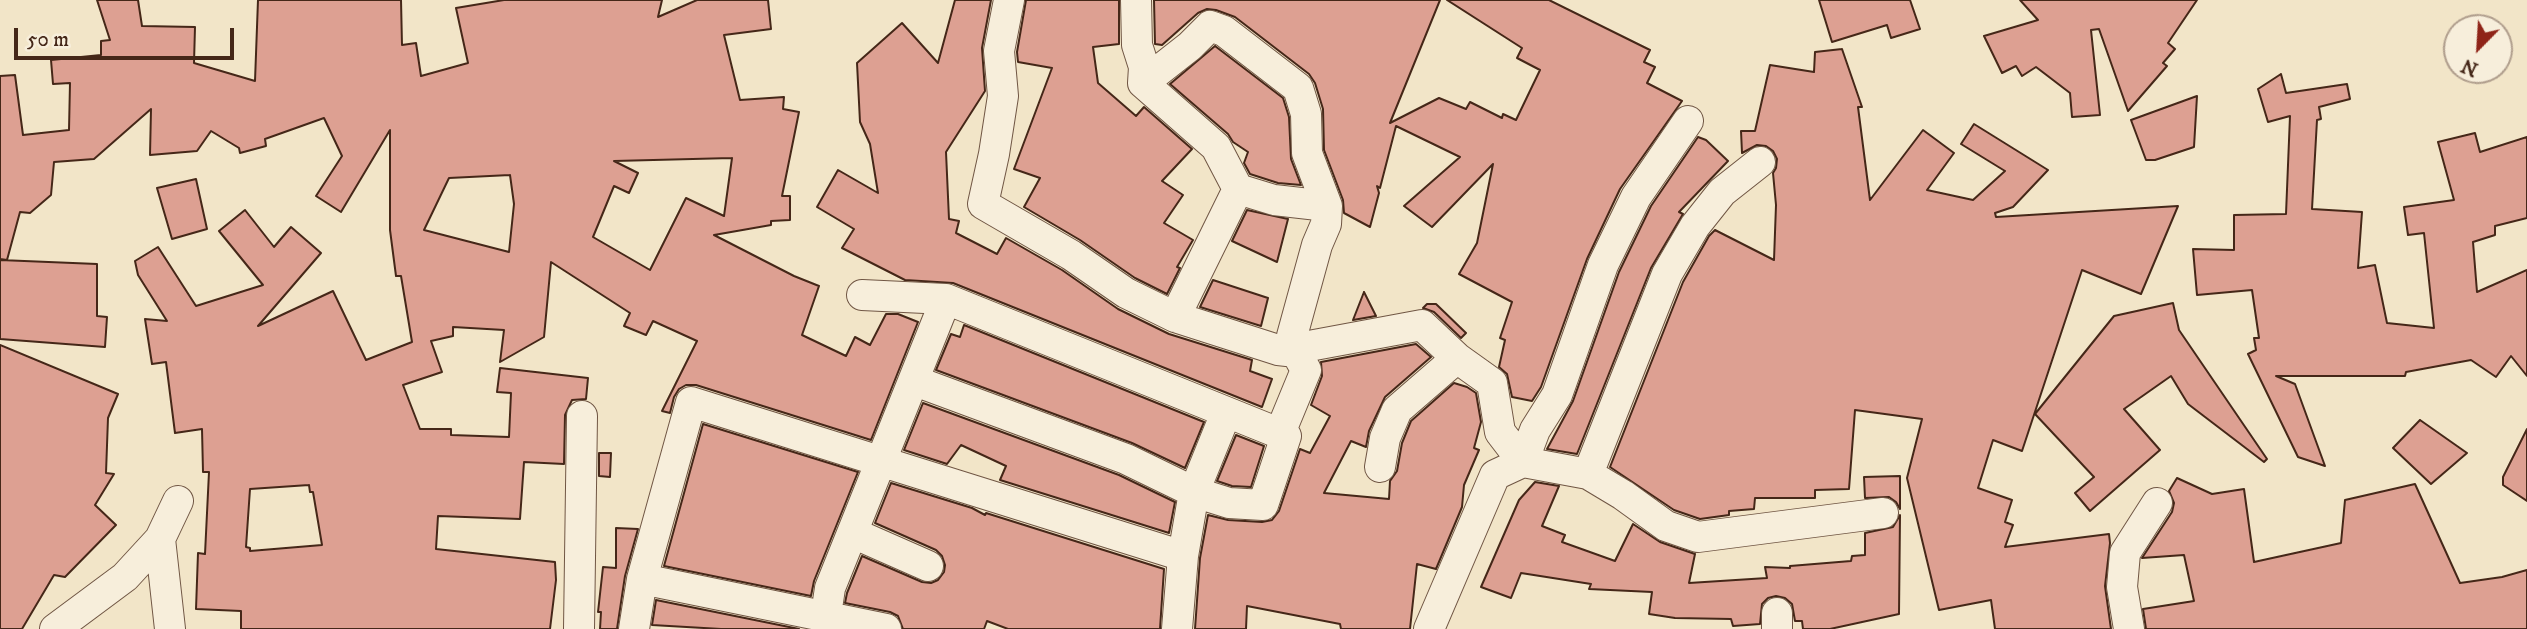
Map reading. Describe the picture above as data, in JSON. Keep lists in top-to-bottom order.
{
  "scale_bar": "50 m",
  "north": "bottom left"
}
